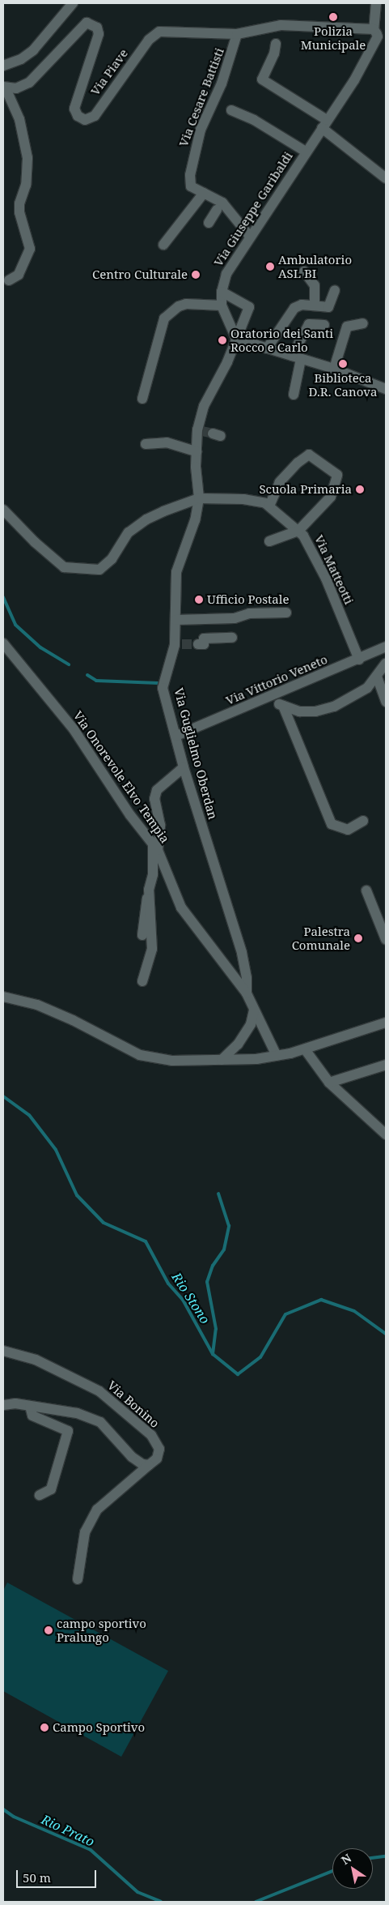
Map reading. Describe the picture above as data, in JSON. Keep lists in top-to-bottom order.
{
  "streets": {
    "street": [
      "Via Piave",
      "Via Cesare Battisti",
      "Via Giuseppe Garibaldi",
      "Via Matteotti",
      "Via Vittorio Veneto",
      "Via Guglielmo Oberdan",
      "Via Onorevole Elvo Tempia",
      "Via Bonino"
    ]
  },
  "crossings": [
    ["Via Piave", "Via Cesare Battisti"],
    ["Via Piave", "Via Giuseppe Garibaldi"],
    ["Via Cesare Battisti", "Via Giuseppe Garibaldi"],
    ["Via Giuseppe Garibaldi", "Via Guglielmo Oberdan"],
    ["Via Matteotti", "Via Vittorio Veneto"],
    ["Via Matteotti", "Via Guglielmo Oberdan"],
    ["Via Vittorio Veneto", "Via Guglielmo Oberdan"],
    ["Via Guglielmo Oberdan", "Via Onorevole Elvo Tempia"]
  ],
  "water": ["Rio Stono", "Rio Prato"],
  "places": [
    "Polizia Municipale",
    "Ambulatorio ASL BI",
    "Centro Culturale",
    "Oratorio dei Santi Rocco e Carlo",
    "Biblioteca D.R. Canova",
    "Scuola Primaria",
    "Ufficio Postale",
    "Palestra Comunale",
    "campo sportivo Pralungo",
    "Campo Sportivo"
  ],
  "scale_bar": "50 m",
  "north": "top left"
}
